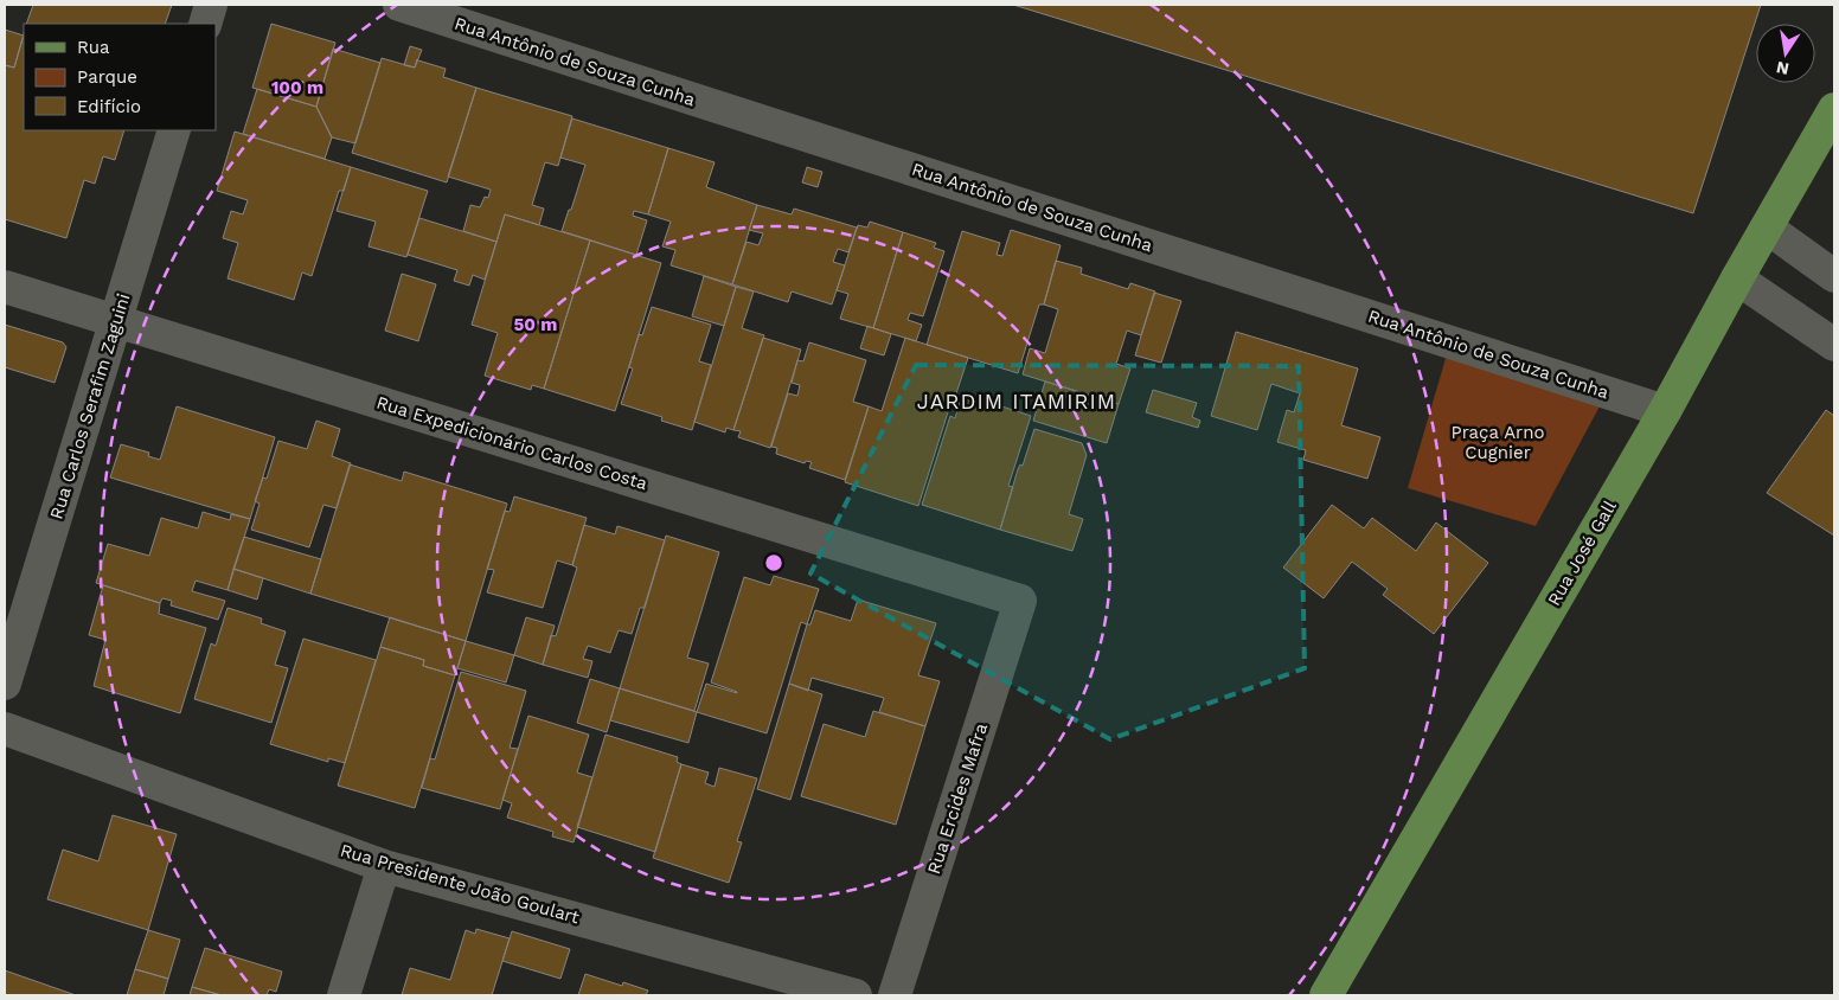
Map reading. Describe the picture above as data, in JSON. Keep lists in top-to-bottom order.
{
  "streets": {
    "main road": ["Rua José Gall"],
    "street": [
      "Rua Antônio de Souza Cunha",
      "Rua Carlos Serafim Zaguini",
      "Rua Expedicionário Carlos Costa",
      "Rua Ercides Mafra",
      "Rua Presidente João Goulart"
    ]
  },
  "crossings": [
    ["Rua Antônio de Souza Cunha", "Rua José Gall"],
    ["Rua Carlos Serafim Zaguini", "Rua Expedicionário Carlos Costa"],
    ["Rua Expedicionário Carlos Costa", "Rua Ercides Mafra"]
  ],
  "districts": ["JARDIM ITAMIRIM"],
  "parks": ["Praça Arno Cugnier"],
  "legend": ["Rua", "Parque", "Edifício"],
  "north": "bottom",
  "rings": ["100 m", "50 m"]
}
